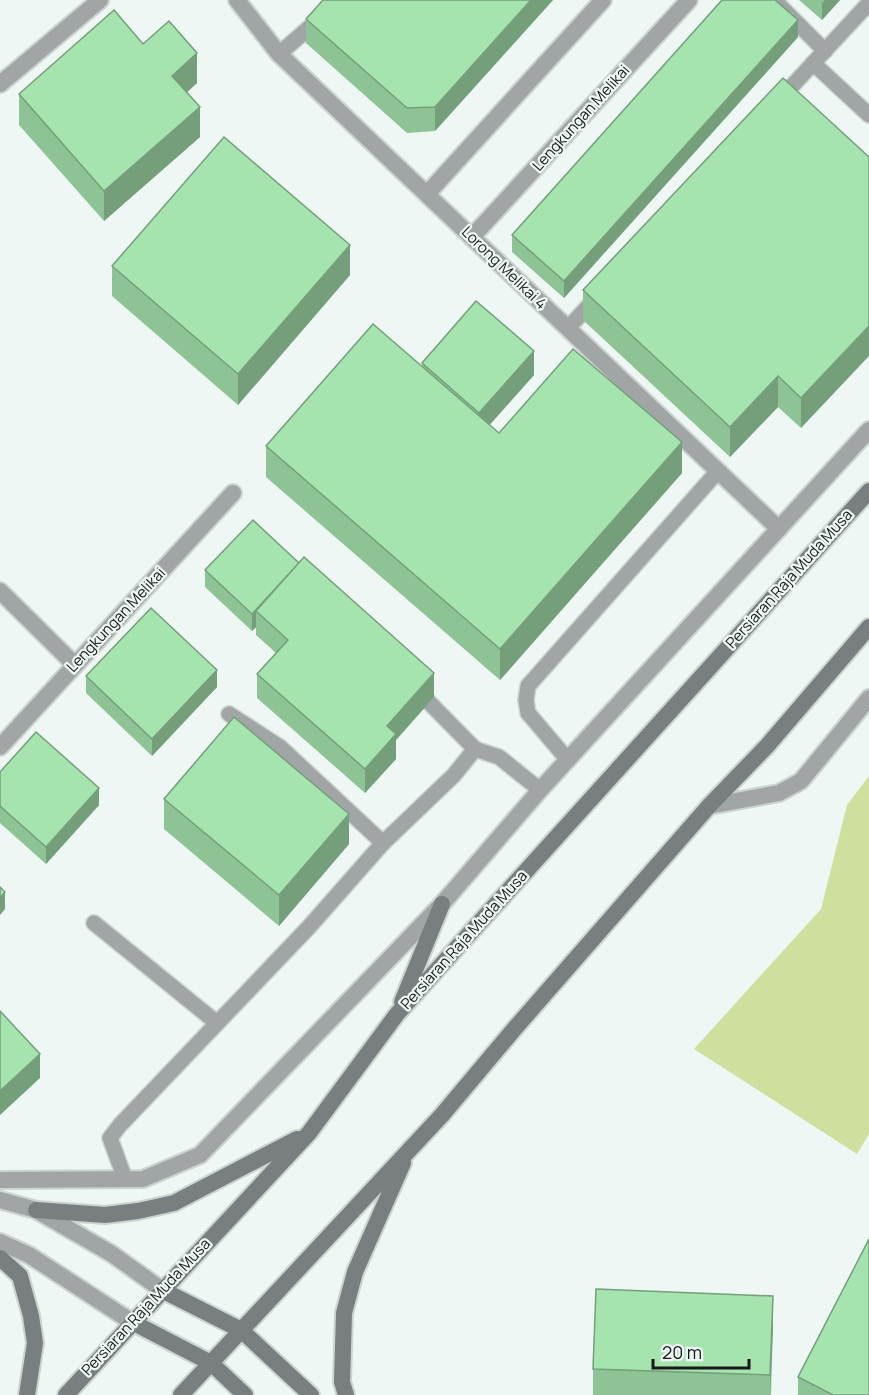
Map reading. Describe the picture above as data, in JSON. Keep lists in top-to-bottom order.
{
  "streets": {
    "main road": ["Persiaran Raja Muda Musa"],
    "street": ["Lengkungan Melikai", "Lorong Melikai 4"]
  },
  "crossings": [
    ["Lengkungan Melikai", "Lorong Melikai 4"]
  ],
  "scale_bar": "20 m"
}
